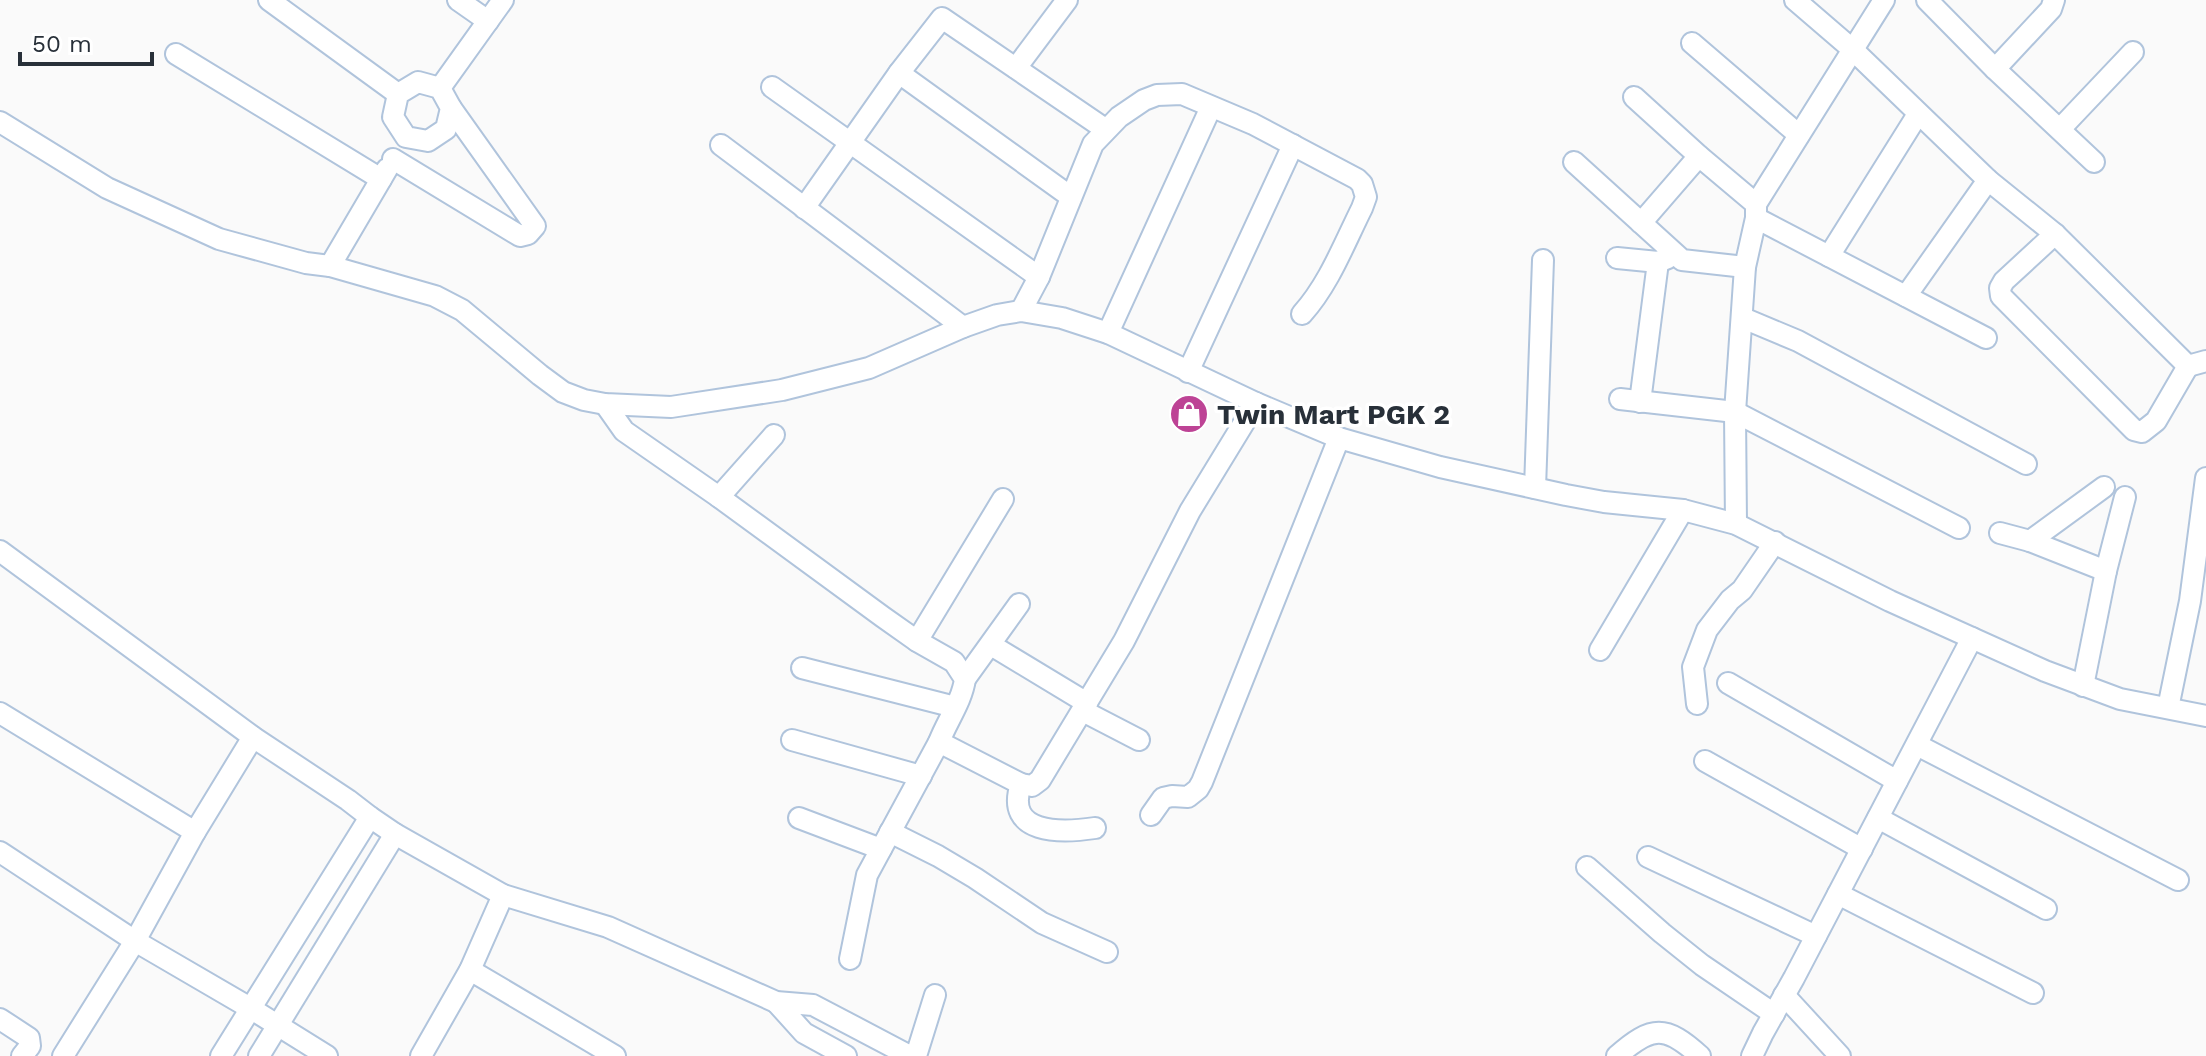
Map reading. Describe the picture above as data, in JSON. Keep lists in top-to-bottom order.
{
  "places": {
    "shop": ["Twin Mart PGK 2"]
  },
  "scale_bar": "50 m"
}
